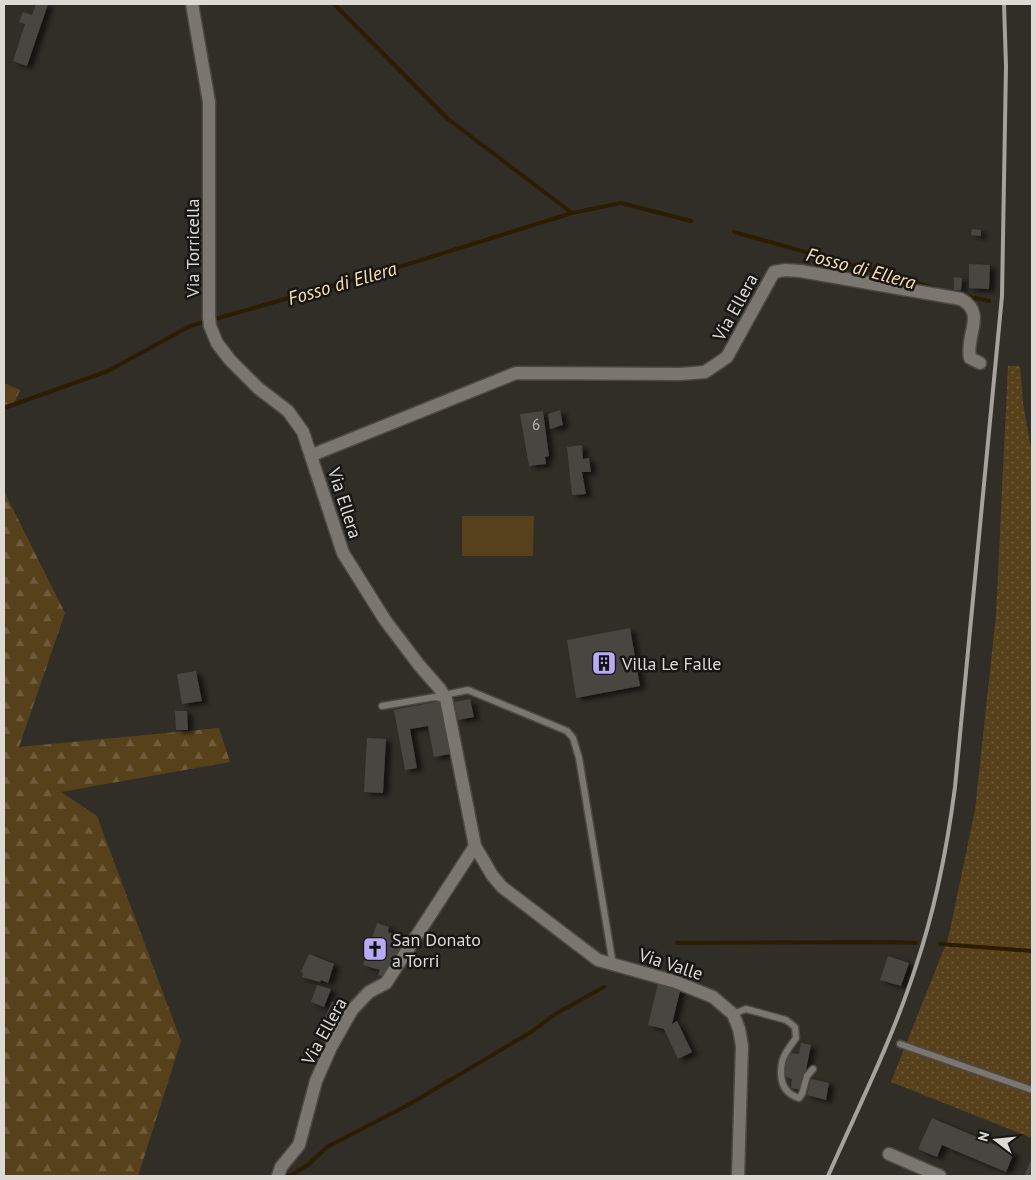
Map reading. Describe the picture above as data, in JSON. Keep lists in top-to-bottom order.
{
  "streets": {
    "street": ["Via Torricella", "Via Ellera", "Via Valle"]
  },
  "crossings": [
    ["Via Torricella", "Via Ellera"],
    ["Via Ellera", "Via Valle"]
  ],
  "water": ["Fosso di Ellera"],
  "places": {
    "building": ["Villa Le Falle"],
    "church": ["San Donato a Torri"]
  },
  "house_numbers": ["6"],
  "north": "left"
}
